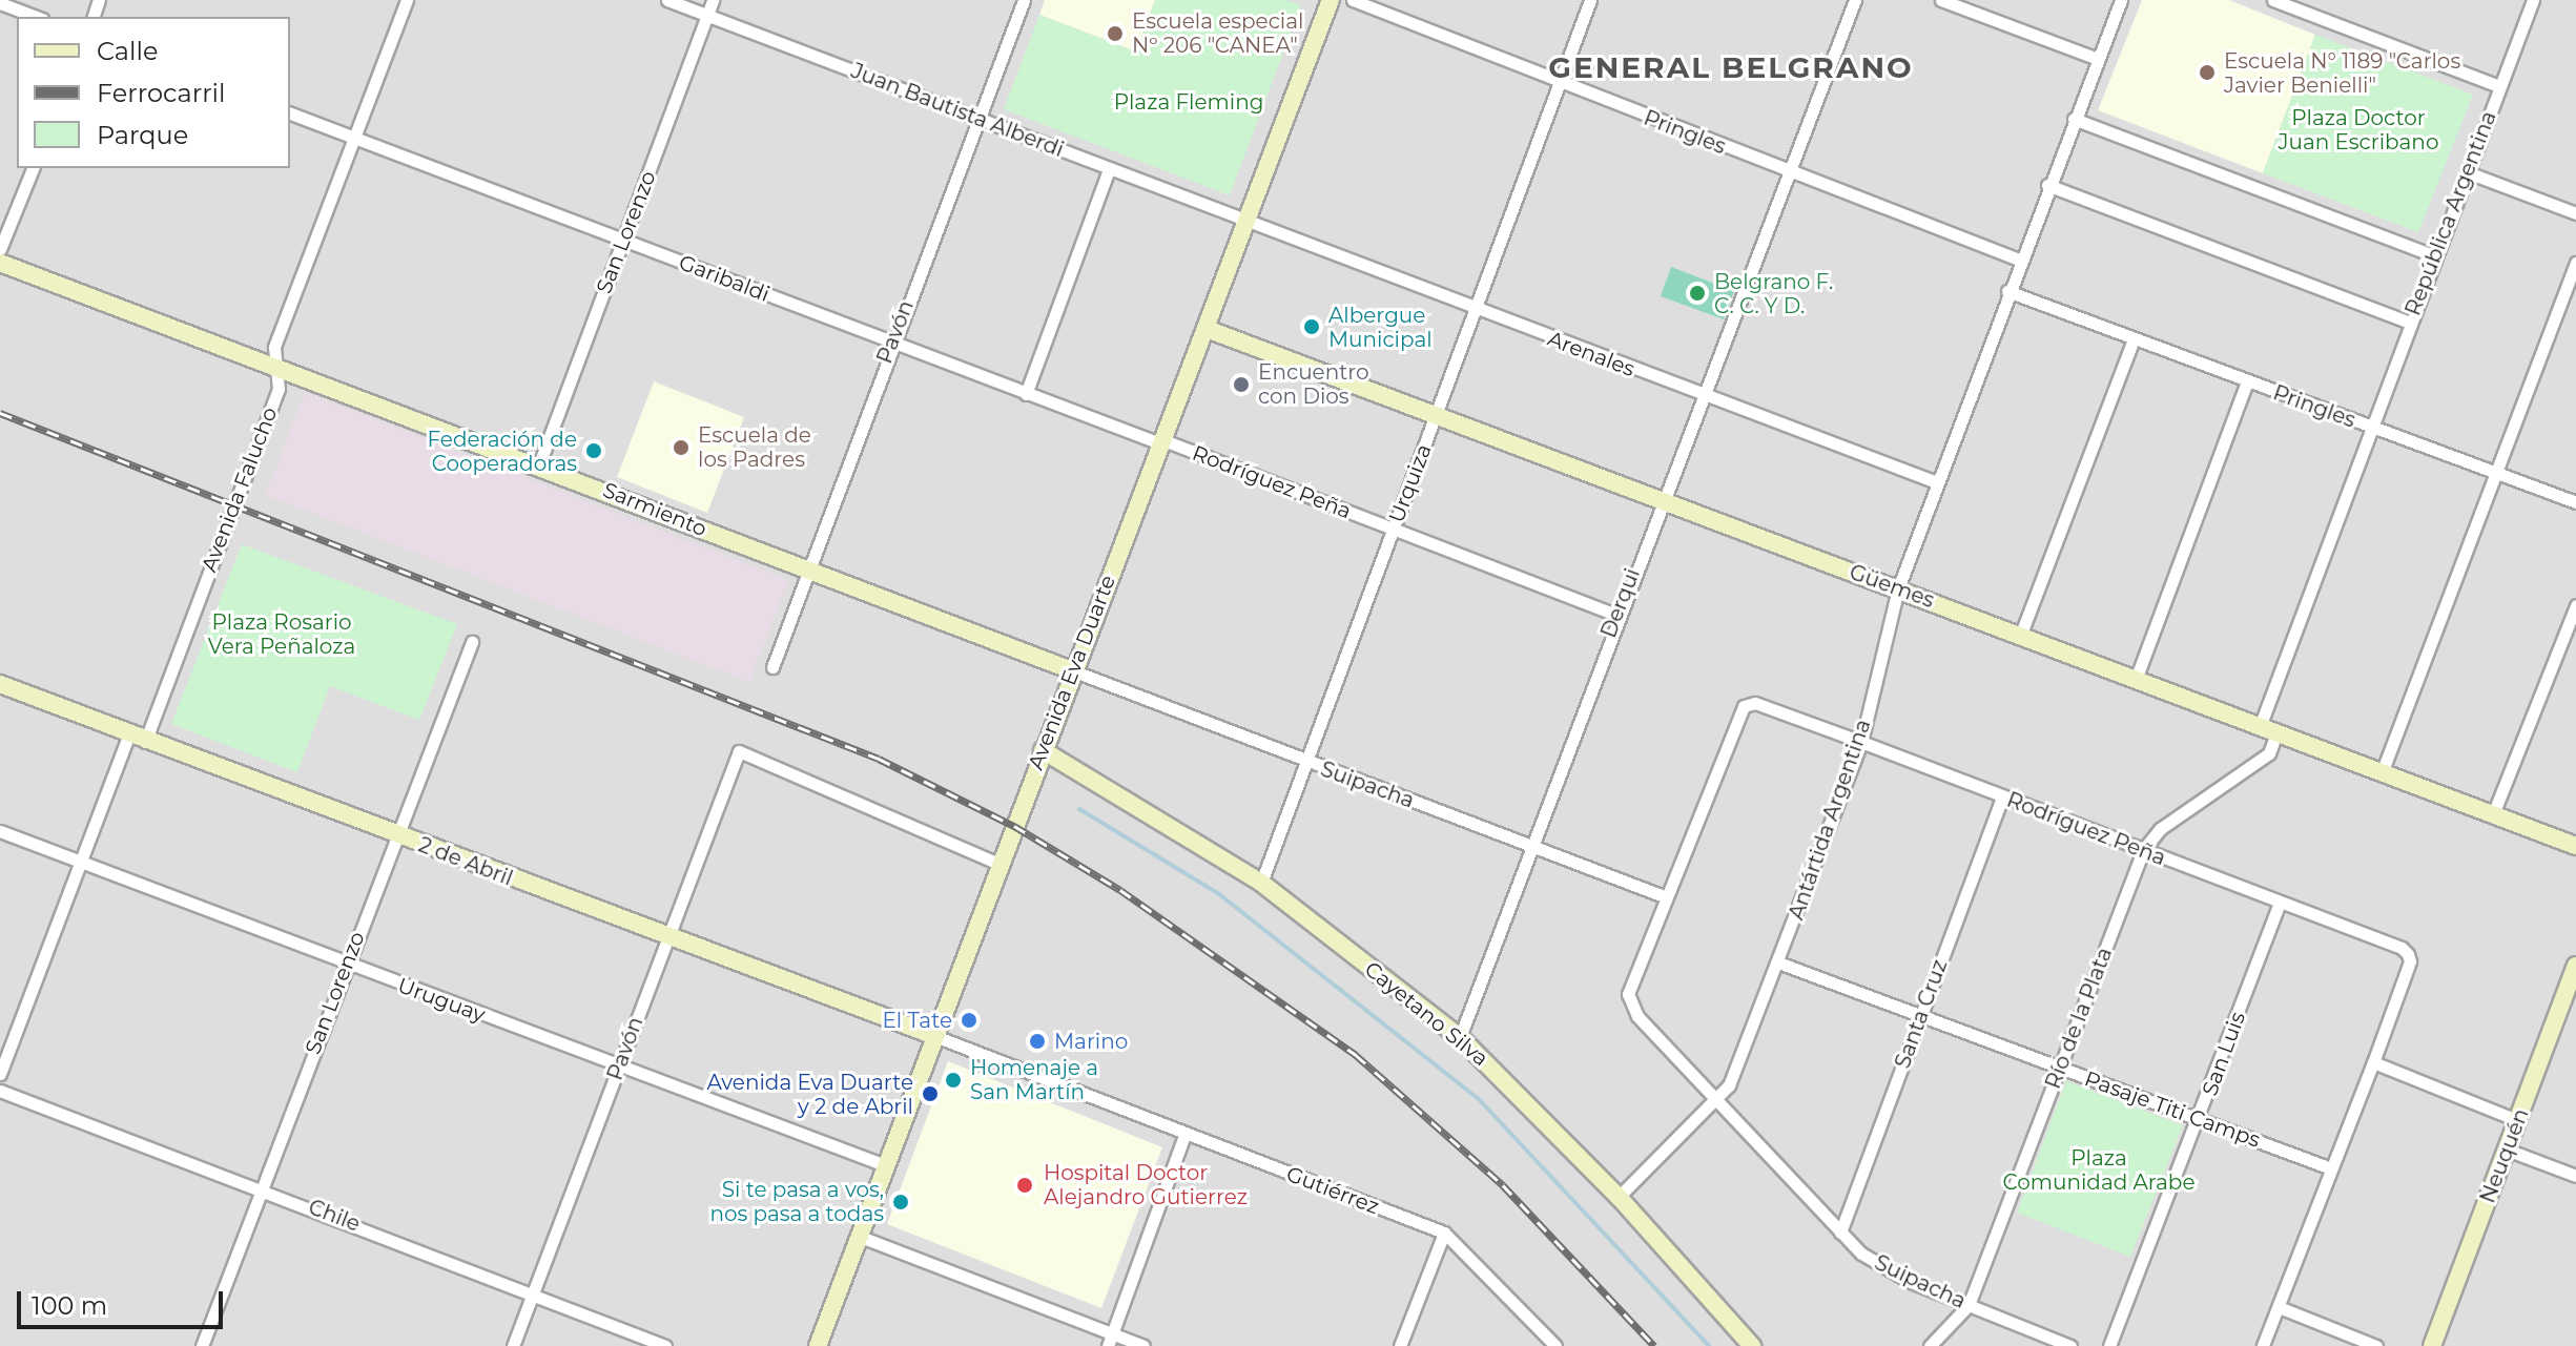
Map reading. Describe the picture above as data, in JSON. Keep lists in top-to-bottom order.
{
  "streets": {
    "street": [
      "Juan Bautista Alberdi",
      "Pringles",
      "República Argentina",
      "San Lorenzo",
      "Garibaldi",
      "Pavón",
      "Arenales",
      "Rodríguez Peña",
      "Urquiza",
      "Avenida Falucho",
      "Sarmiento",
      "Güemes",
      "Derqui",
      "Avenida Eva Duarte",
      "Suipacha",
      "Antártida Argentina",
      "2 de Abril",
      "Uruguay",
      "Cayetano Silva",
      "Santa Cruz",
      "Río de la Plata",
      "San Luis",
      "Pasaje Titi Camps",
      "Neuquén",
      "Gutiérrez",
      "Chile"
    ]
  },
  "crossings": [
    ["Juan Bautista Alberdi", "San Lorenzo"],
    ["Juan Bautista Alberdi", "Pavón"],
    ["Juan Bautista Alberdi", "Arenales"],
    ["Juan Bautista Alberdi", "Avenida Eva Duarte"],
    ["Pringles", "República Argentina"],
    ["Pringles", "Urquiza"],
    ["Pringles", "Derqui"],
    ["Pringles", "Antártida Argentina"],
    ["San Lorenzo", "Garibaldi"],
    ["San Lorenzo", "Sarmiento"],
    ["San Lorenzo", "2 de Abril"],
    ["San Lorenzo", "Uruguay"],
    ["San Lorenzo", "Chile"],
    ["Garibaldi", "Pavón"],
    ["Garibaldi", "Rodríguez Peña"],
    ["Garibaldi", "Avenida Falucho"],
    ["Garibaldi", "Avenida Eva Duarte"],
    ["Pavón", "Sarmiento"],
    ["Pavón", "Avenida Eva Duarte"],
    ["Pavón", "2 de Abril"],
    ["Pavón", "Uruguay"],
    ["Pavón", "Chile"],
    ["Arenales", "Urquiza"],
    ["Arenales", "Derqui"],
    ["Arenales", "Avenida Eva Duarte"],
    ["Arenales", "Antártida Argentina"],
    ["Rodríguez Peña", "Urquiza"],
    ["Rodríguez Peña", "Derqui"],
    ["Rodríguez Peña", "Avenida Eva Duarte"],
    ["Rodríguez Peña", "Suipacha"],
    ["Rodríguez Peña", "Antártida Argentina"],
    ["Rodríguez Peña", "Santa Cruz"],
    ["Rodríguez Peña", "Río de la Plata"],
    ["Rodríguez Peña", "San Luis"],
    ["Urquiza", "Güemes"],
    ["Urquiza", "Suipacha"],
    ["Urquiza", "Cayetano Silva"],
    ["Avenida Falucho", "Sarmiento"],
    ["Avenida Falucho", "2 de Abril"],
    ["Avenida Falucho", "Uruguay"],
    ["Sarmiento", "Avenida Eva Duarte"],
    ["Sarmiento", "Suipacha"],
    ["Güemes", "Derqui"],
    ["Güemes", "Avenida Eva Duarte"],
    ["Güemes", "Antártida Argentina"],
    ["Güemes", "Río de la Plata"],
    ["Derqui", "Suipacha"],
    ["Derqui", "Cayetano Silva"],
    ["Avenida Eva Duarte", "Suipacha"],
    ["Avenida Eva Duarte", "2 de Abril"],
    ["Avenida Eva Duarte", "Uruguay"],
    ["Avenida Eva Duarte", "Cayetano Silva"],
    ["Avenida Eva Duarte", "Gutiérrez"],
    ["Suipacha", "Antártida Argentina"],
    ["Suipacha", "Santa Cruz"],
    ["Suipacha", "Río de la Plata"],
    ["Antártida Argentina", "Cayetano Silva"],
    ["Antártida Argentina", "Pasaje Titi Camps"],
    ["2 de Abril", "Gutiérrez"],
    ["Santa Cruz", "Pasaje Titi Camps"],
    ["Río de la Plata", "Pasaje Titi Camps"],
    ["San Luis", "Pasaje Titi Camps"]
  ],
  "districts": ["GENERAL BELGRANO"],
  "parks": [
    "Plaza Fleming",
    "Plaza Doctor Juan Escribano",
    "Plaza Rosario Vera Peñaloza",
    "Plaza Comunidad Arabe"
  ],
  "places": [
    "Escuela especial Nº 206 \"CANEA\"",
    "Escuela N° 1189 \"Carlos Javier Benielli\"",
    "Belgrano F. C. C. Y D.",
    "Albergue Municipal",
    "Encuentro con Dios",
    "Escuela de los Padres",
    "Federación de Cooperadoras",
    "El Tate",
    "Marino",
    "Homenaje a San Martín",
    "Avenida Eva Duarte y 2 de Abril",
    "Hospital Doctor Alejandro Gutierrez",
    "Si te pasa a vos, nos pasa a todas"
  ],
  "legend": ["Calle", "Ferrocarril", "Parque"],
  "scale_bar": "100 m"
}
